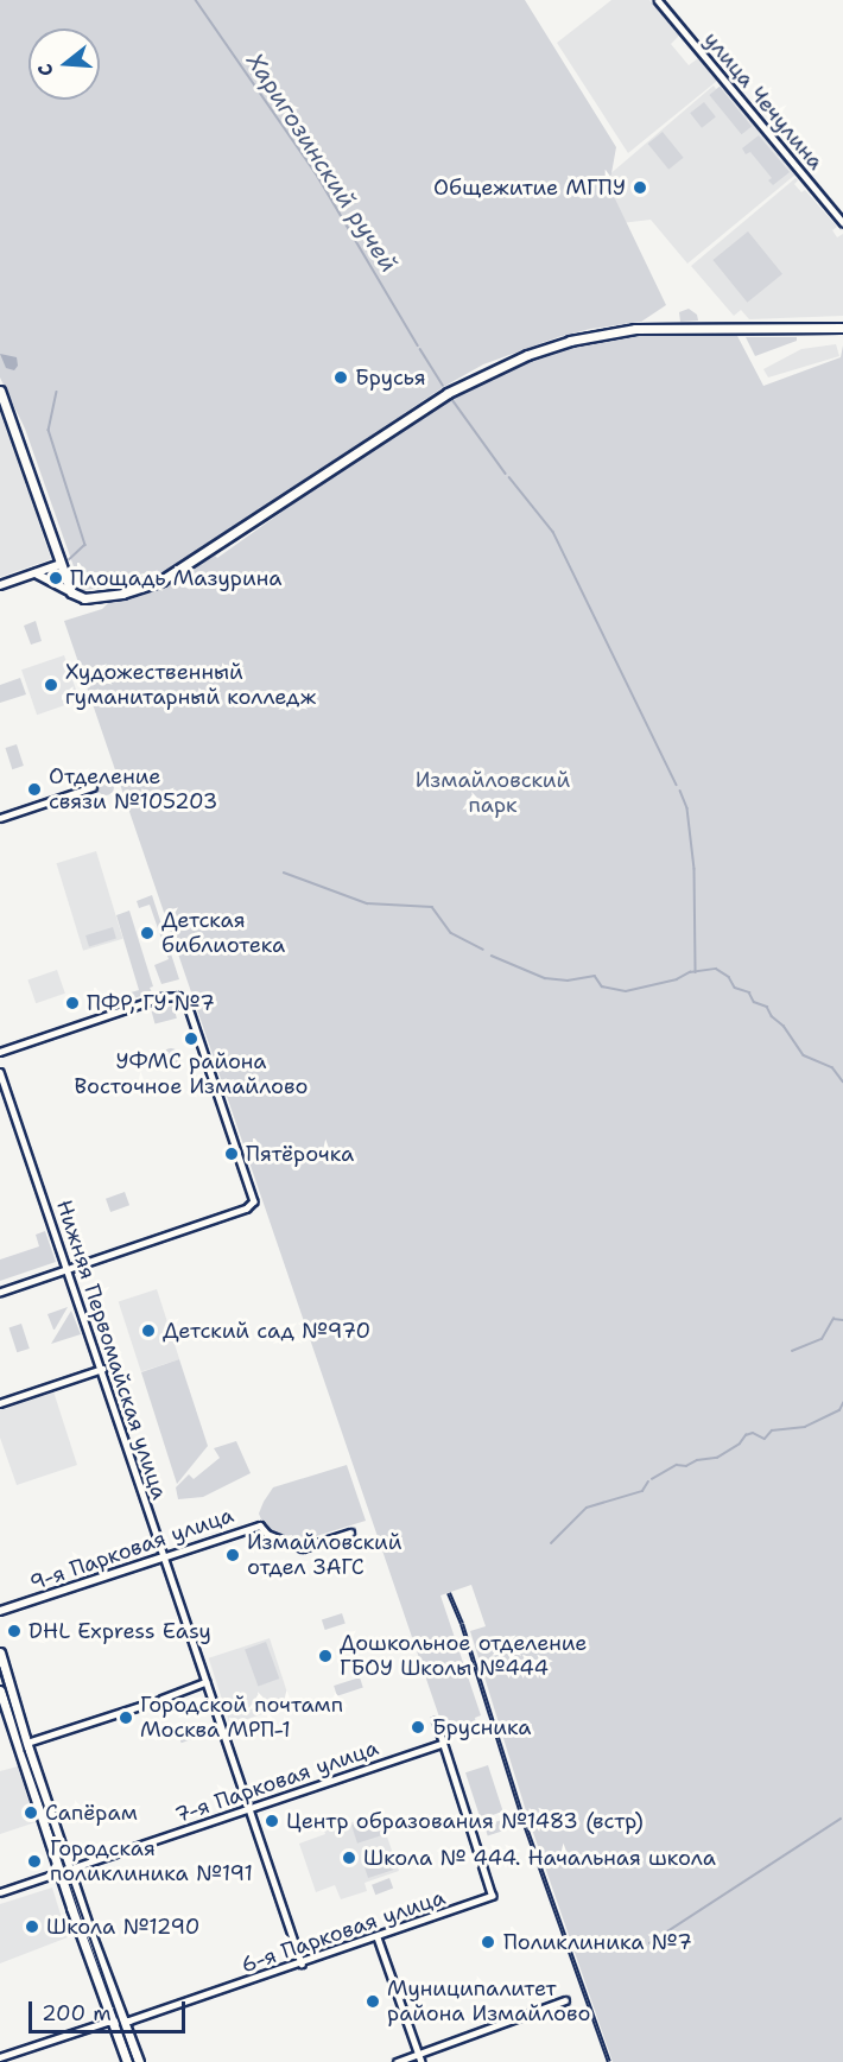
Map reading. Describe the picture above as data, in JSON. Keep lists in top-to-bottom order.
{
  "streets": {
    "street": [
      "улица Чечулина",
      "Нижняя Первомайская улица",
      "9-я Парковая улица",
      "7-я Парковая улица",
      "6-я Парковая улица"
    ]
  },
  "crossings": [
    ["Нижняя Первомайская улица", "9-я Парковая улица"],
    ["Нижняя Первомайская улица", "7-я Парковая улица"],
    ["Нижняя Первомайская улица", "6-я Парковая улица"],
    ["7-я Парковая улица", "6-я Парковая улица"]
  ],
  "water": ["Харигозинский ручей"],
  "parks": ["Измайловский парк"],
  "places": [
    "Общежитие МГПУ",
    "Брусья",
    "Площадь Мазурина",
    "Художественный гуманитарный колледж",
    "Отделение связи №105203",
    "Детская библиотека",
    "ПФР, ГУ №7",
    "УФМС района Восточное Измайлово",
    "Пятёрочка",
    "Детский сад №970",
    "Измайловский отдел ЗАГС",
    "DHL Express Easy",
    "Дошкольное отделение ГБОУ Школы №444",
    "Городской почтамп Москва МРП-1",
    "Брусника",
    "Сапёрам",
    "Центр образования №1483 (встр)",
    "Школа № 444. Начальная школа",
    "Городская поликлиника №191",
    "Школа №1290",
    "Поликлиника №7",
    "Муниципалитет района Измайлово"
  ],
  "scale_bar": "200 m",
  "north": "left"
}
